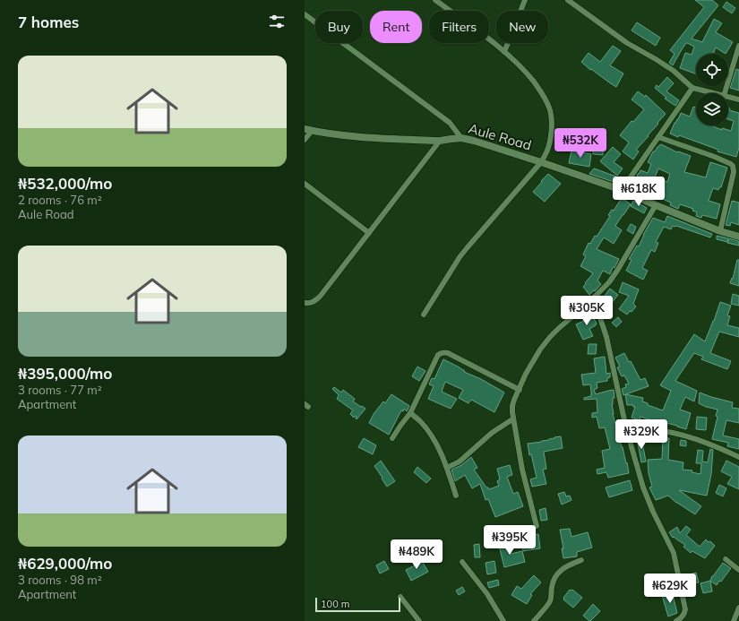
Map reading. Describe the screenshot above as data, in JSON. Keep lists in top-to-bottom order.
{
  "streets": {
    "street": ["Aule Road"]
  },
  "scale_bar": "100 m",
  "page": {
    "heading": "7 homes",
    "chip": [
      "Buy",
      "Rent",
      "Filters",
      "New"
    ],
    "list": [
      {
        "name": "₦532,000/mo",
        "note": "2 rooms · 76 m² · Aule Road"
      },
      {
        "name": "₦395,000/mo",
        "note": "3 rooms · 77 m² · Apartment"
      },
      {
        "name": "₦629,000/mo",
        "note": "3 rooms · 98 m² · Apartment"
      }
    ],
    "price": [
      "₦532K",
      "₦618K",
      "₦305K",
      "₦329K",
      "₦395K",
      "₦489K",
      "₦629K"
    ],
    "scale": "100 m"
  }
}
